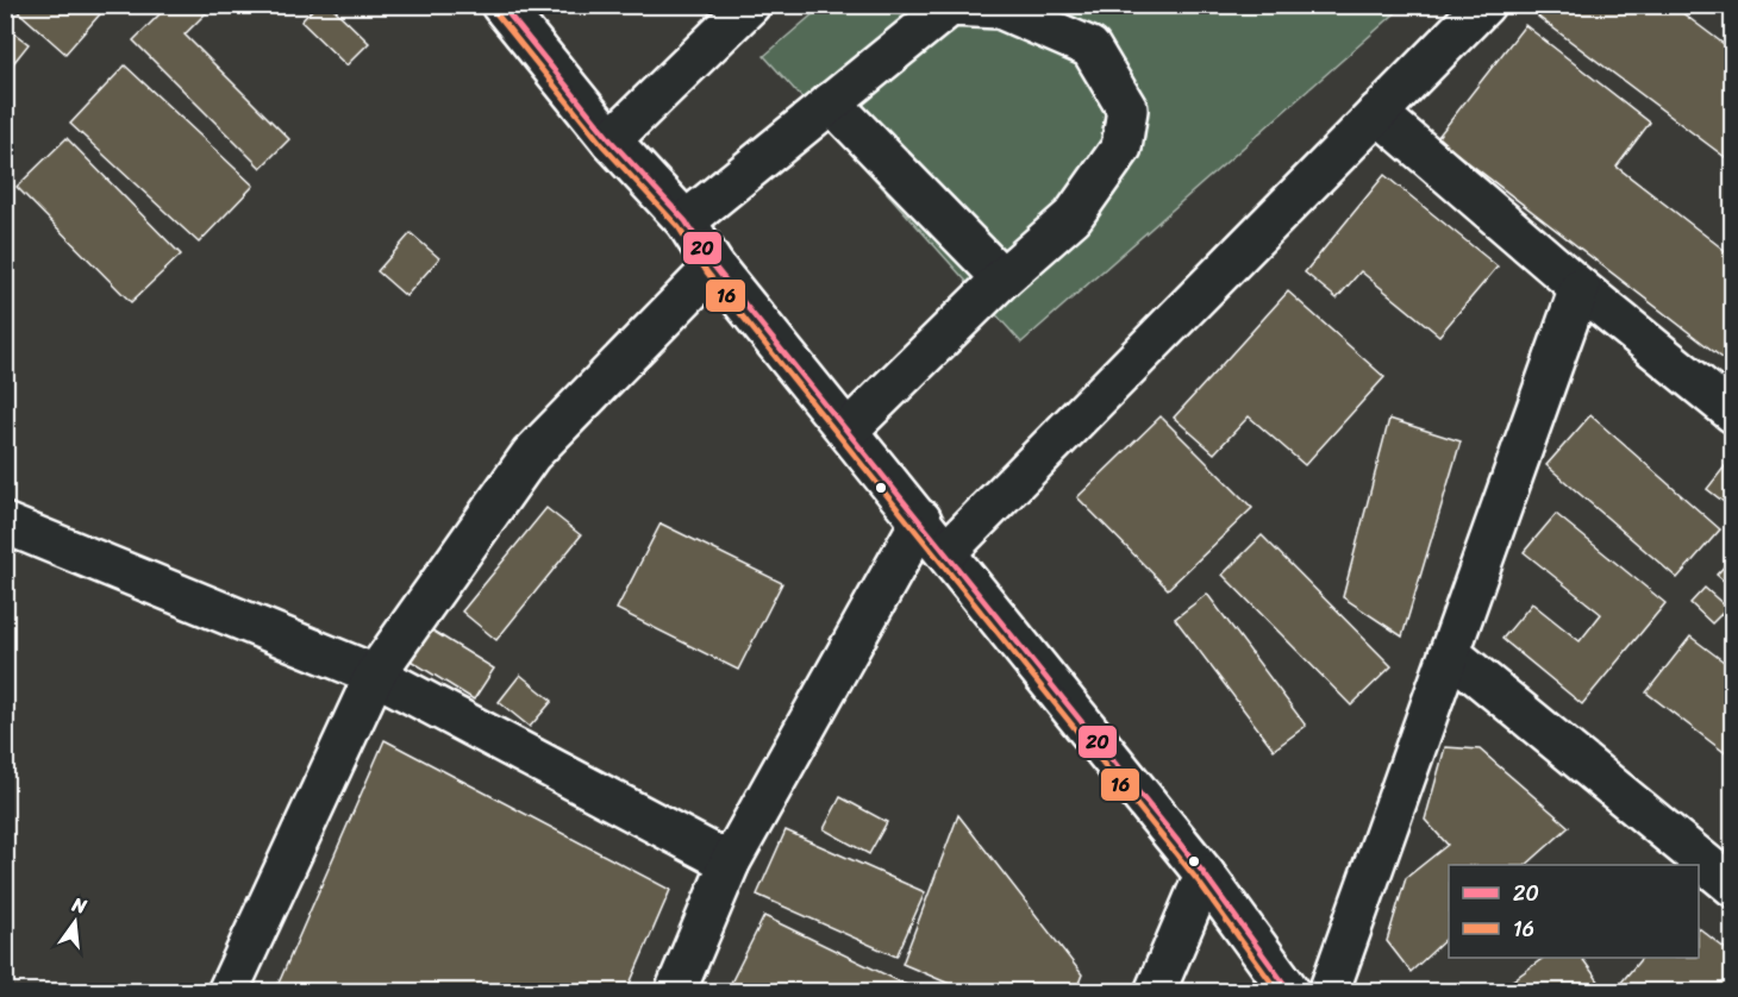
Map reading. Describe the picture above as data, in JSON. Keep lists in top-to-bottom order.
{
  "lines": ["transit line 20", "transit line 16"],
  "legend": ["20", "16"],
  "north": "top"
}
